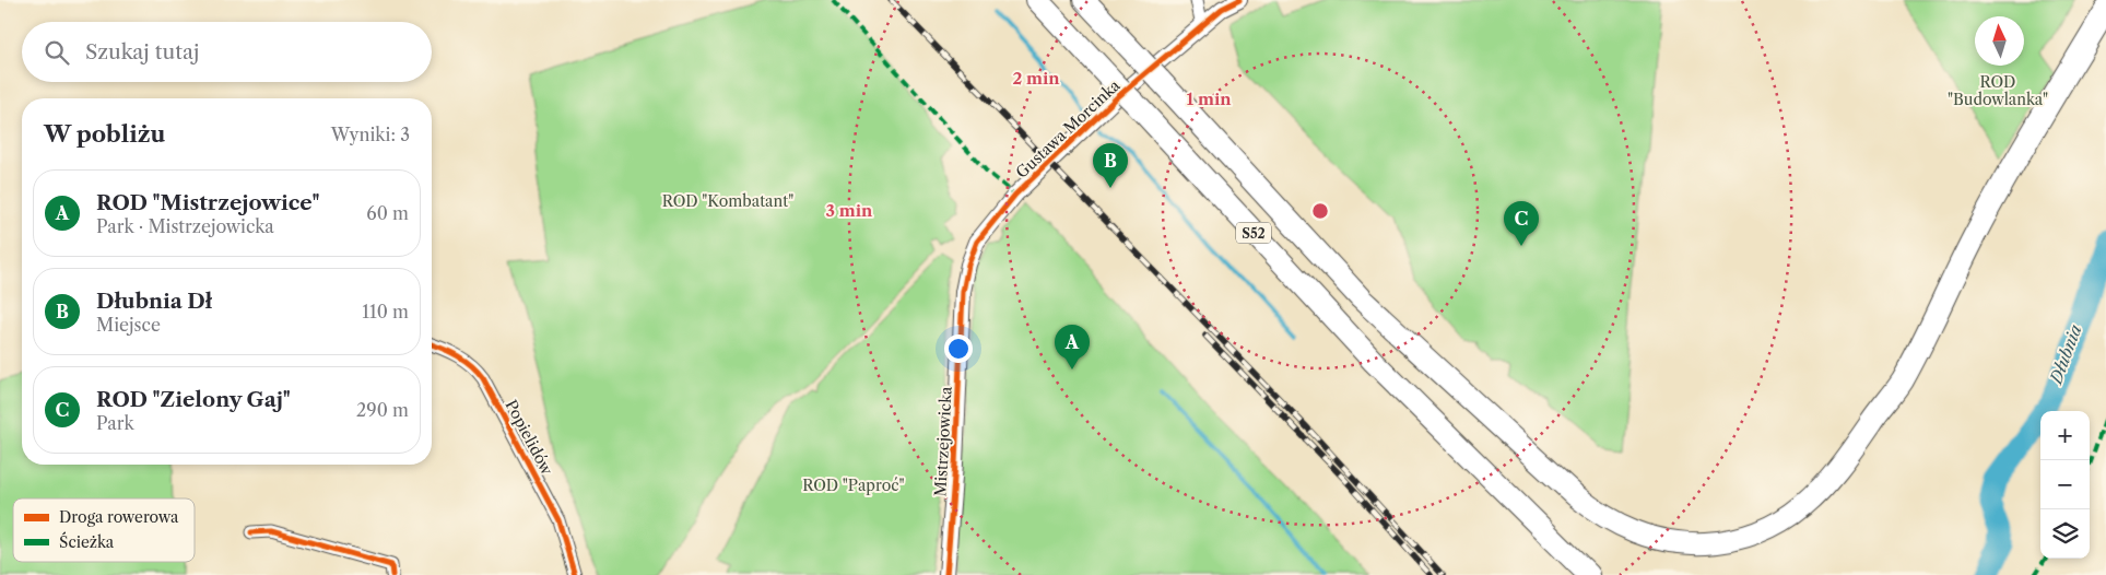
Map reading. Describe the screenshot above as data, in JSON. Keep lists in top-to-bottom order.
{
  "streets": {
    "highway": ["S52"],
    "street": ["Gustawa Morcinka", "Popielidów", "Mistrzejowicka"]
  },
  "crossings": [
    ["Gustawa Morcinka", "Mistrzejowicka"]
  ],
  "water": ["Dłubnia"],
  "parks": ["ROD \"Budowlanka\"", "ROD \"Kombatant\"", "ROD \"Paproć\""],
  "legend": ["Droga rowerowa", "Ścieżka"],
  "north": "top",
  "page": {
    "search": "Szukaj tutaj",
    "heading": ["W pobliżu", "Wyniki: 3"],
    "pins": ["B", "C", "A"],
    "list": [
      {
        "mark": "A",
        "name": "ROD \"Mistrzejowice\"",
        "note": "Park · Mistrzejowicka",
        "value": "60 m"
      },
      {
        "mark": "B",
        "name": "Dłubnia Dł",
        "note": "Miejsce",
        "value": "110 m"
      },
      {
        "mark": "C",
        "name": "ROD \"Zielony Gaj\"",
        "note": "Park",
        "value": "290 m"
      }
    ],
    "map_buttons": ["+", "−"]
  },
  "rings": ["2 min", "1 min", "3 min"]
}
